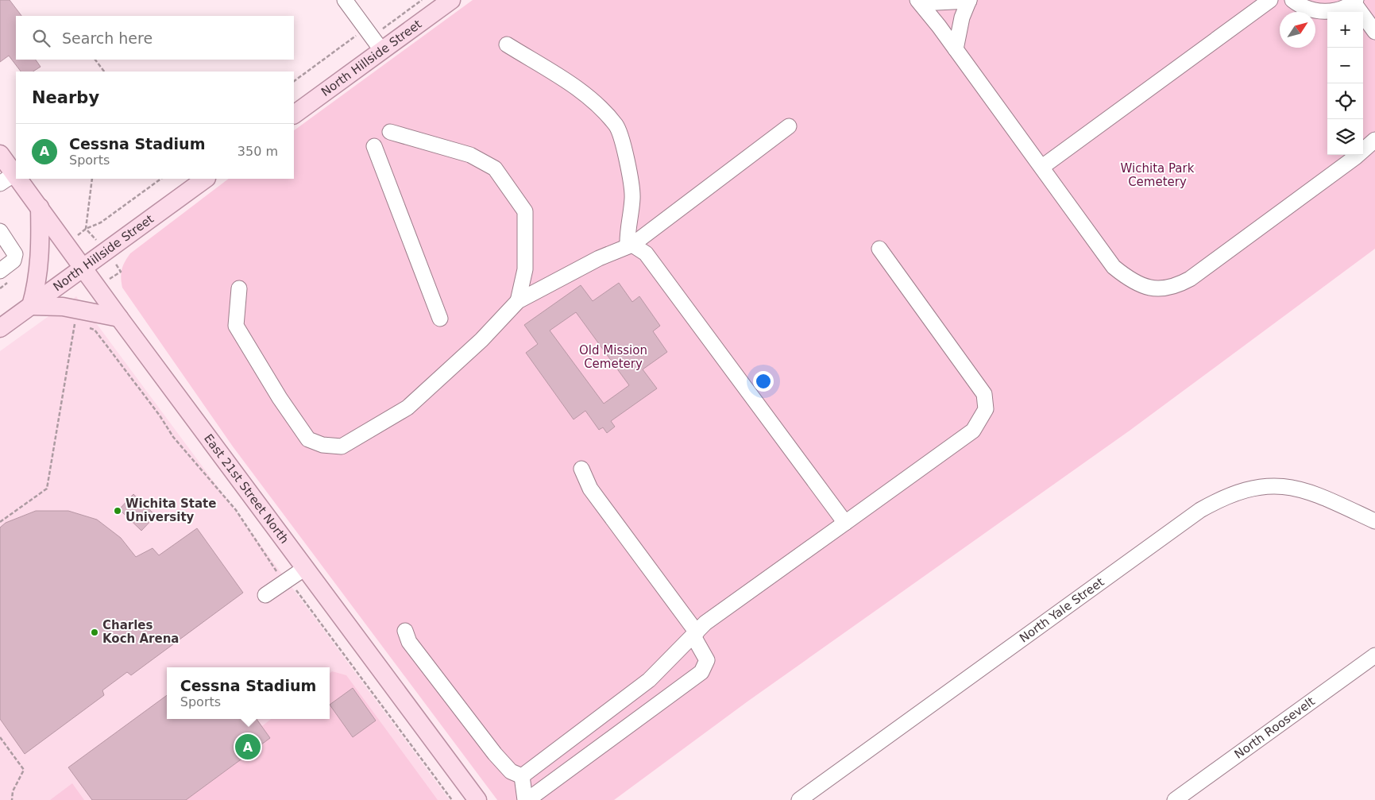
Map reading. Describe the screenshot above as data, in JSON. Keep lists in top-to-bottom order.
{
  "streets": {
    "main road": ["North Hillside Street", "East 21st Street North"],
    "street": ["North Yale Street", "North Roosevelt"]
  },
  "crossings": [
    ["North Hillside Street", "East 21st Street North"]
  ],
  "parks": ["Wichita Park Cemetery", "Old Mission Cemetery"],
  "places": ["Wichita State University", "Charles Koch Arena"],
  "north": "top right",
  "page": {
    "map_buttons": ["+", "−"],
    "search": "Search here",
    "heading": "Nearby",
    "list": [
      {
        "mark": "A",
        "name": "Cessna Stadium",
        "note": "Sports",
        "value": "350 m"
      }
    ],
    "popup": ["Cessna Stadium", "Sports"],
    "pins": "A"
  }
}
